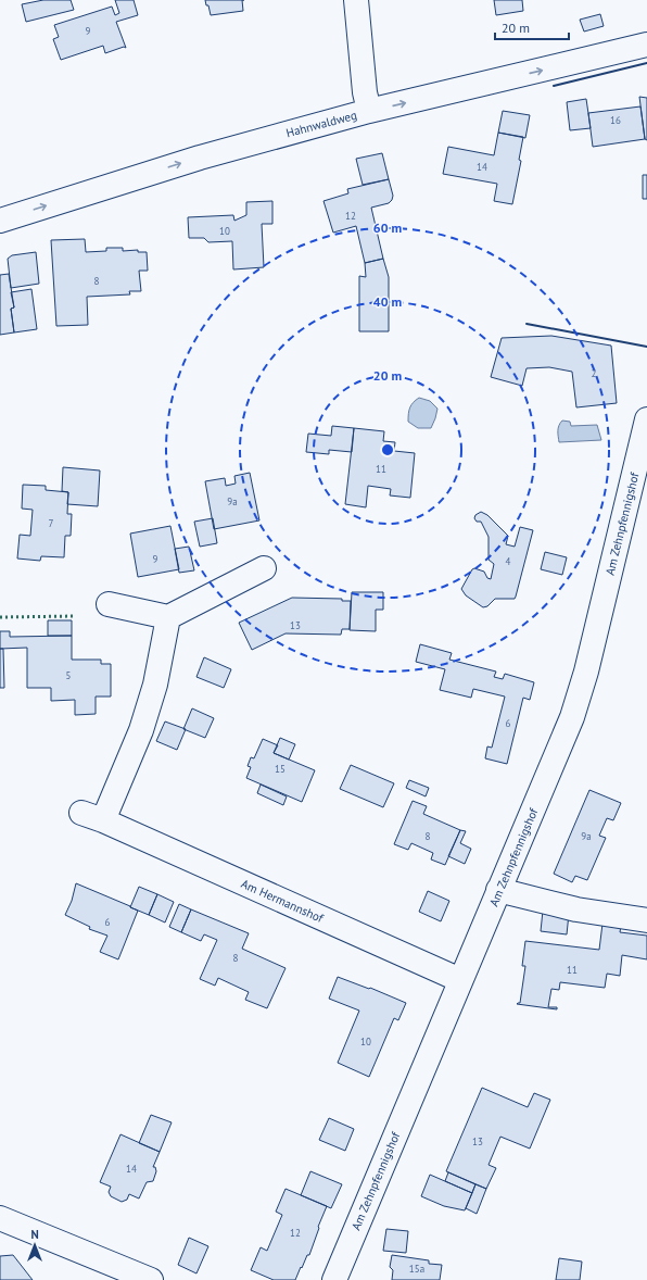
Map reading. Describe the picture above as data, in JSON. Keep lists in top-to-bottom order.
{
  "streets": {
    "street": ["Hahnwaldweg", "Am Zehnpfennigshof", "Am Hermannshof"]
  },
  "crossings": [
    ["Am Zehnpfennigshof", "Am Hermannshof"]
  ],
  "one_way": ["Hahnwaldweg"],
  "house_numbers": [
    "9",
    "16",
    "14",
    "12",
    "10",
    "8",
    "2",
    "11",
    "9a",
    "7",
    "9",
    "4",
    "13",
    "5",
    "6",
    "15",
    "8",
    "9a",
    "6",
    "8",
    "11",
    "10",
    "13",
    "14",
    "12",
    "15a"
  ],
  "scale_bar": "20 m",
  "north": "top",
  "rings": ["60 m", "40 m", "20 m"]
}
